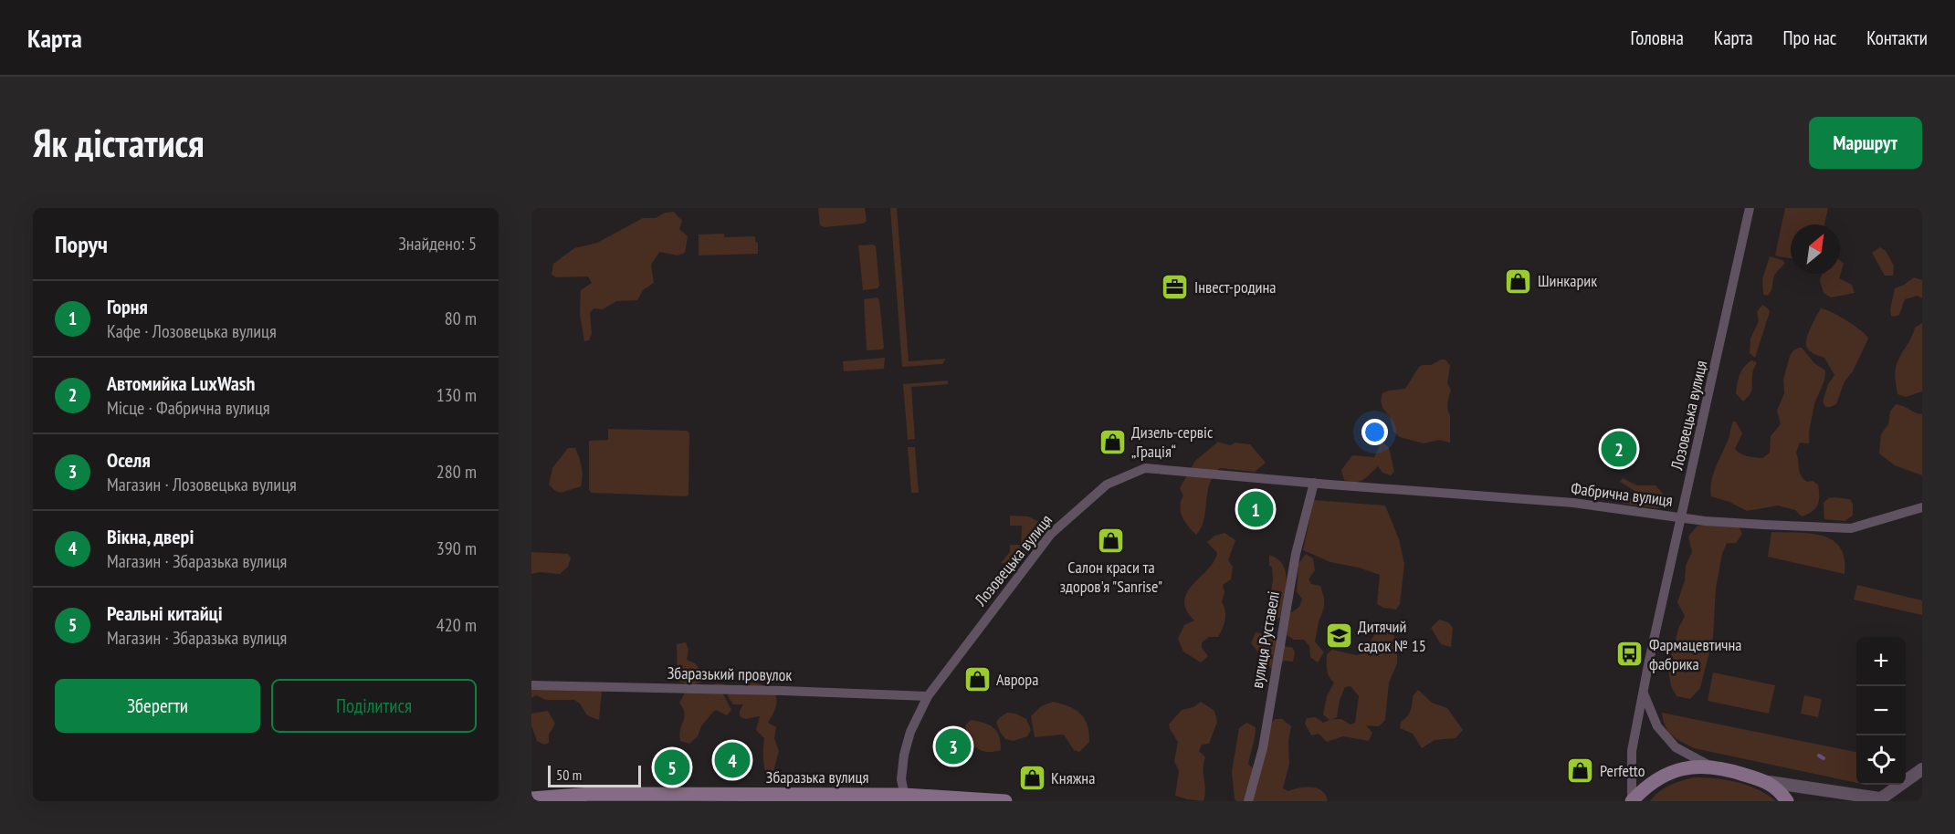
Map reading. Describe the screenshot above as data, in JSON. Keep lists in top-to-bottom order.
{
  "streets": {
    "main road": ["Збаразька вулиця"],
    "street": [
      "Лозовецька вулиця",
      "Фабрична вулиця",
      "вулиця Руставелі",
      "Збаразький провулок"
    ]
  },
  "crossings": [
    ["Лозовецька вулиця", "Фабрична вулиця"],
    ["Лозовецька вулиця", "вулиця Руставелі"],
    ["Лозовецька вулиця", "Збаразький провулок"],
    ["Лозовецька вулиця", "Збаразька вулиця"],
    ["Фабрична вулиця", "вулиця Руставелі"]
  ],
  "places": {
    "shop": [
      "Шинкарик",
      "Дизель-сервіс „Грація“",
      "Салон краси та здоров'я \"Sanrise\"",
      "Аврора",
      "Perfetto",
      "Княжна"
    ],
    "office": ["Інвест-родина"],
    "school or university": ["Дитячий садок № 15"],
    "bus stop": ["Фармацевтична фабрика"]
  },
  "scale_bar": "50 m",
  "north": "top right",
  "page": {
    "header": "Карта",
    "nav": [
      "Головна",
      "Карта",
      "Про нас",
      "Контакти"
    ],
    "buttons": [
      "Маршрут",
      ["Зберегти", "Поділитися"]
    ],
    "title": "Як дістатися",
    "heading": ["Поруч", "Знайдено: 5"],
    "list": [
      {
        "mark": "1",
        "name": "Горня",
        "note": "Кафе · Лозовецька вулиця",
        "value": "80 m"
      },
      {
        "mark": "2",
        "name": "Автомийка LuxWash",
        "note": "Місце · Фабрична вулиця",
        "value": "130 m"
      },
      {
        "mark": "3",
        "name": "Оселя",
        "note": "Магазин · Лозовецька вулиця",
        "value": "280 m"
      },
      {
        "mark": "4",
        "name": "Вікна, двері",
        "note": "Магазин · Збаразька вулиця",
        "value": "390 m"
      },
      {
        "mark": "5",
        "name": "Реальні китайці",
        "note": "Магазин · Збаразька вулиця",
        "value": "420 m"
      }
    ],
    "pins": [
      "2",
      "1",
      "3",
      "4",
      "5"
    ],
    "map_buttons": ["+", "−"],
    "scale": "50 m"
  }
}
